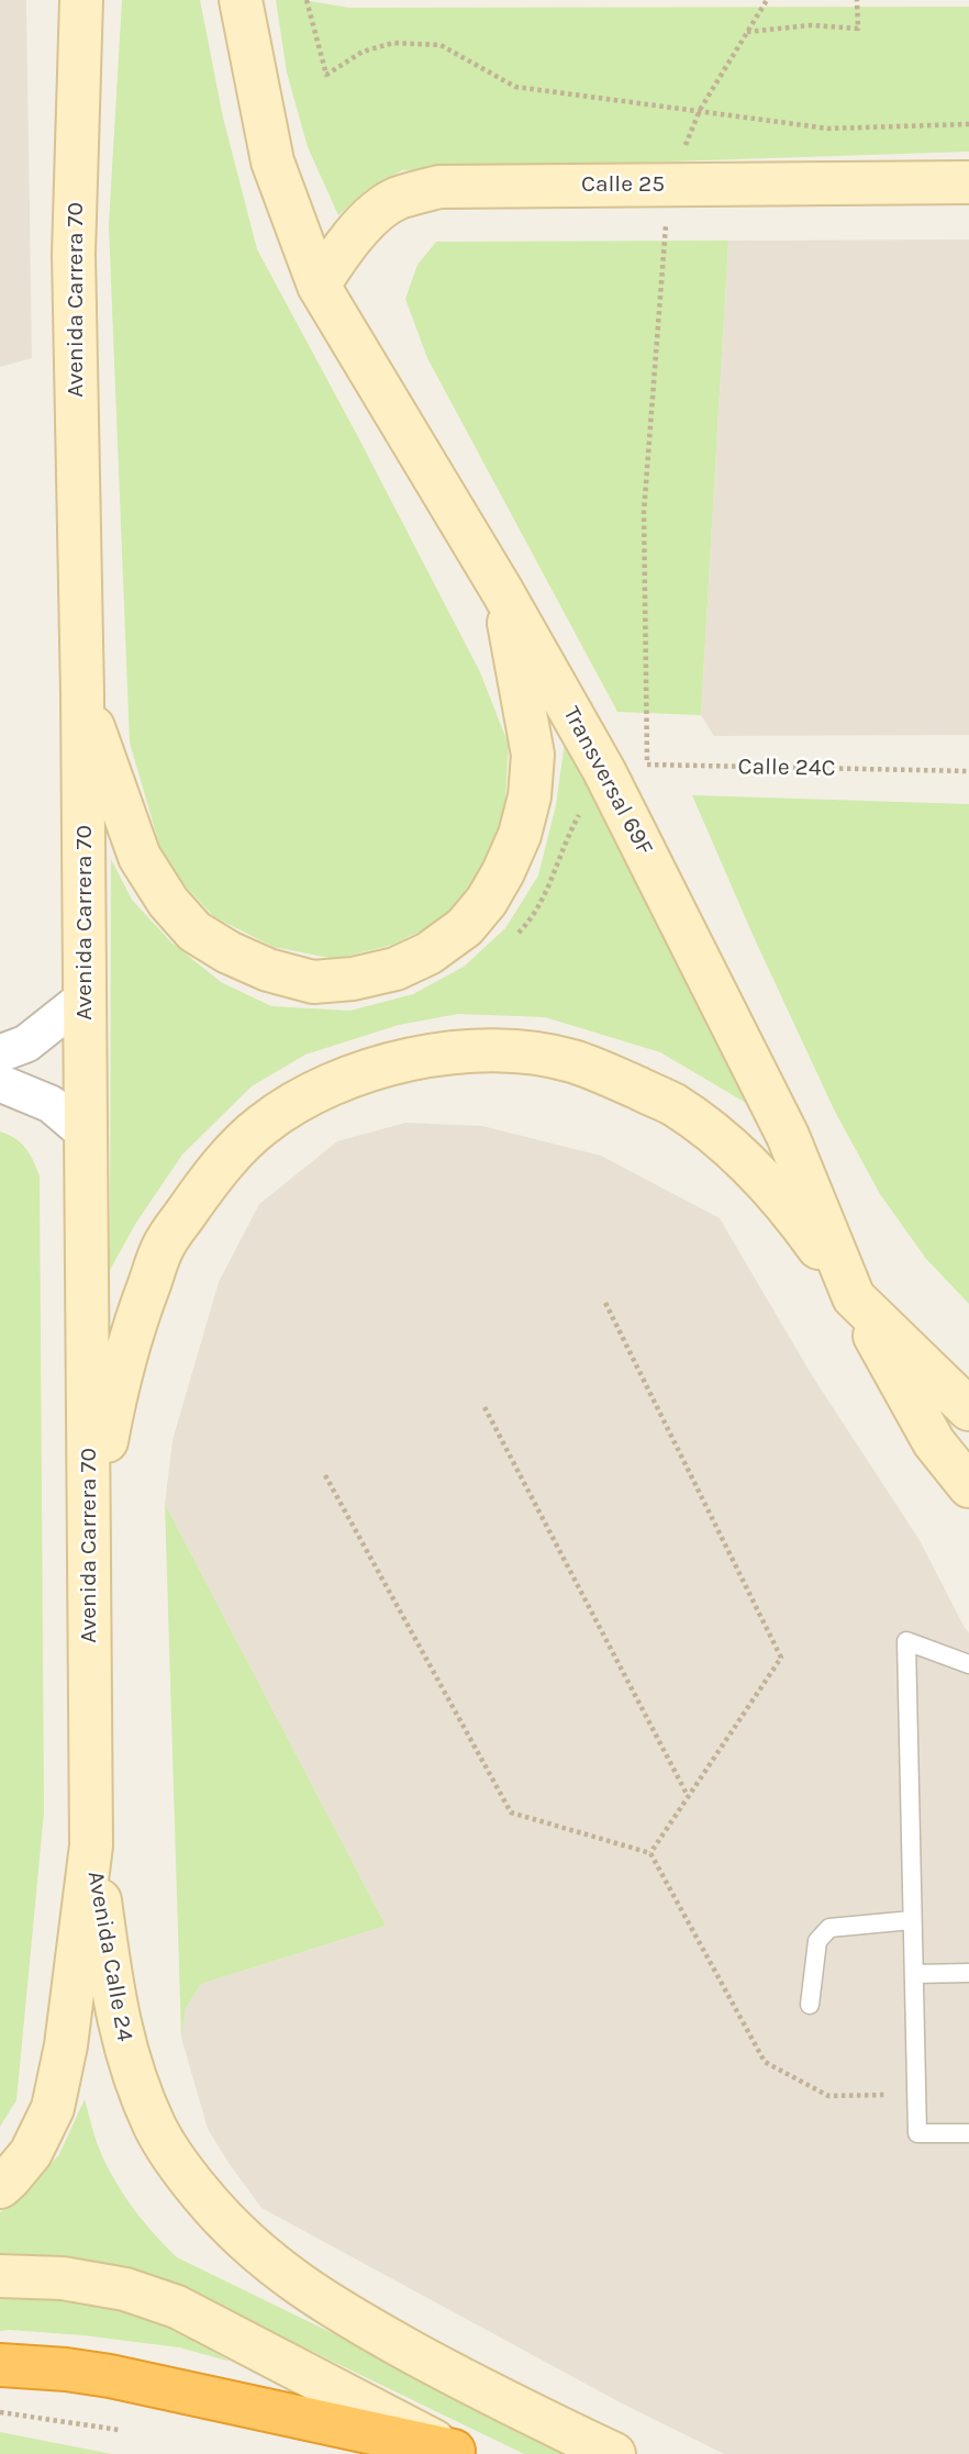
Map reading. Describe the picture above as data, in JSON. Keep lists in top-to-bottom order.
{
  "streets": {
    "main road": [
      "Calle 25",
      "Avenida Carrera 70",
      "Transversal 69F",
      "Avenida Calle 24"
    ],
    "path": ["Calle 24C"]
  },
  "crossings": [
    ["Calle 25", "Transversal 69F"],
    ["Avenida Carrera 70", "Avenida Calle 24"],
    ["Calle 24C", "Transversal 69F"]
  ]
}
